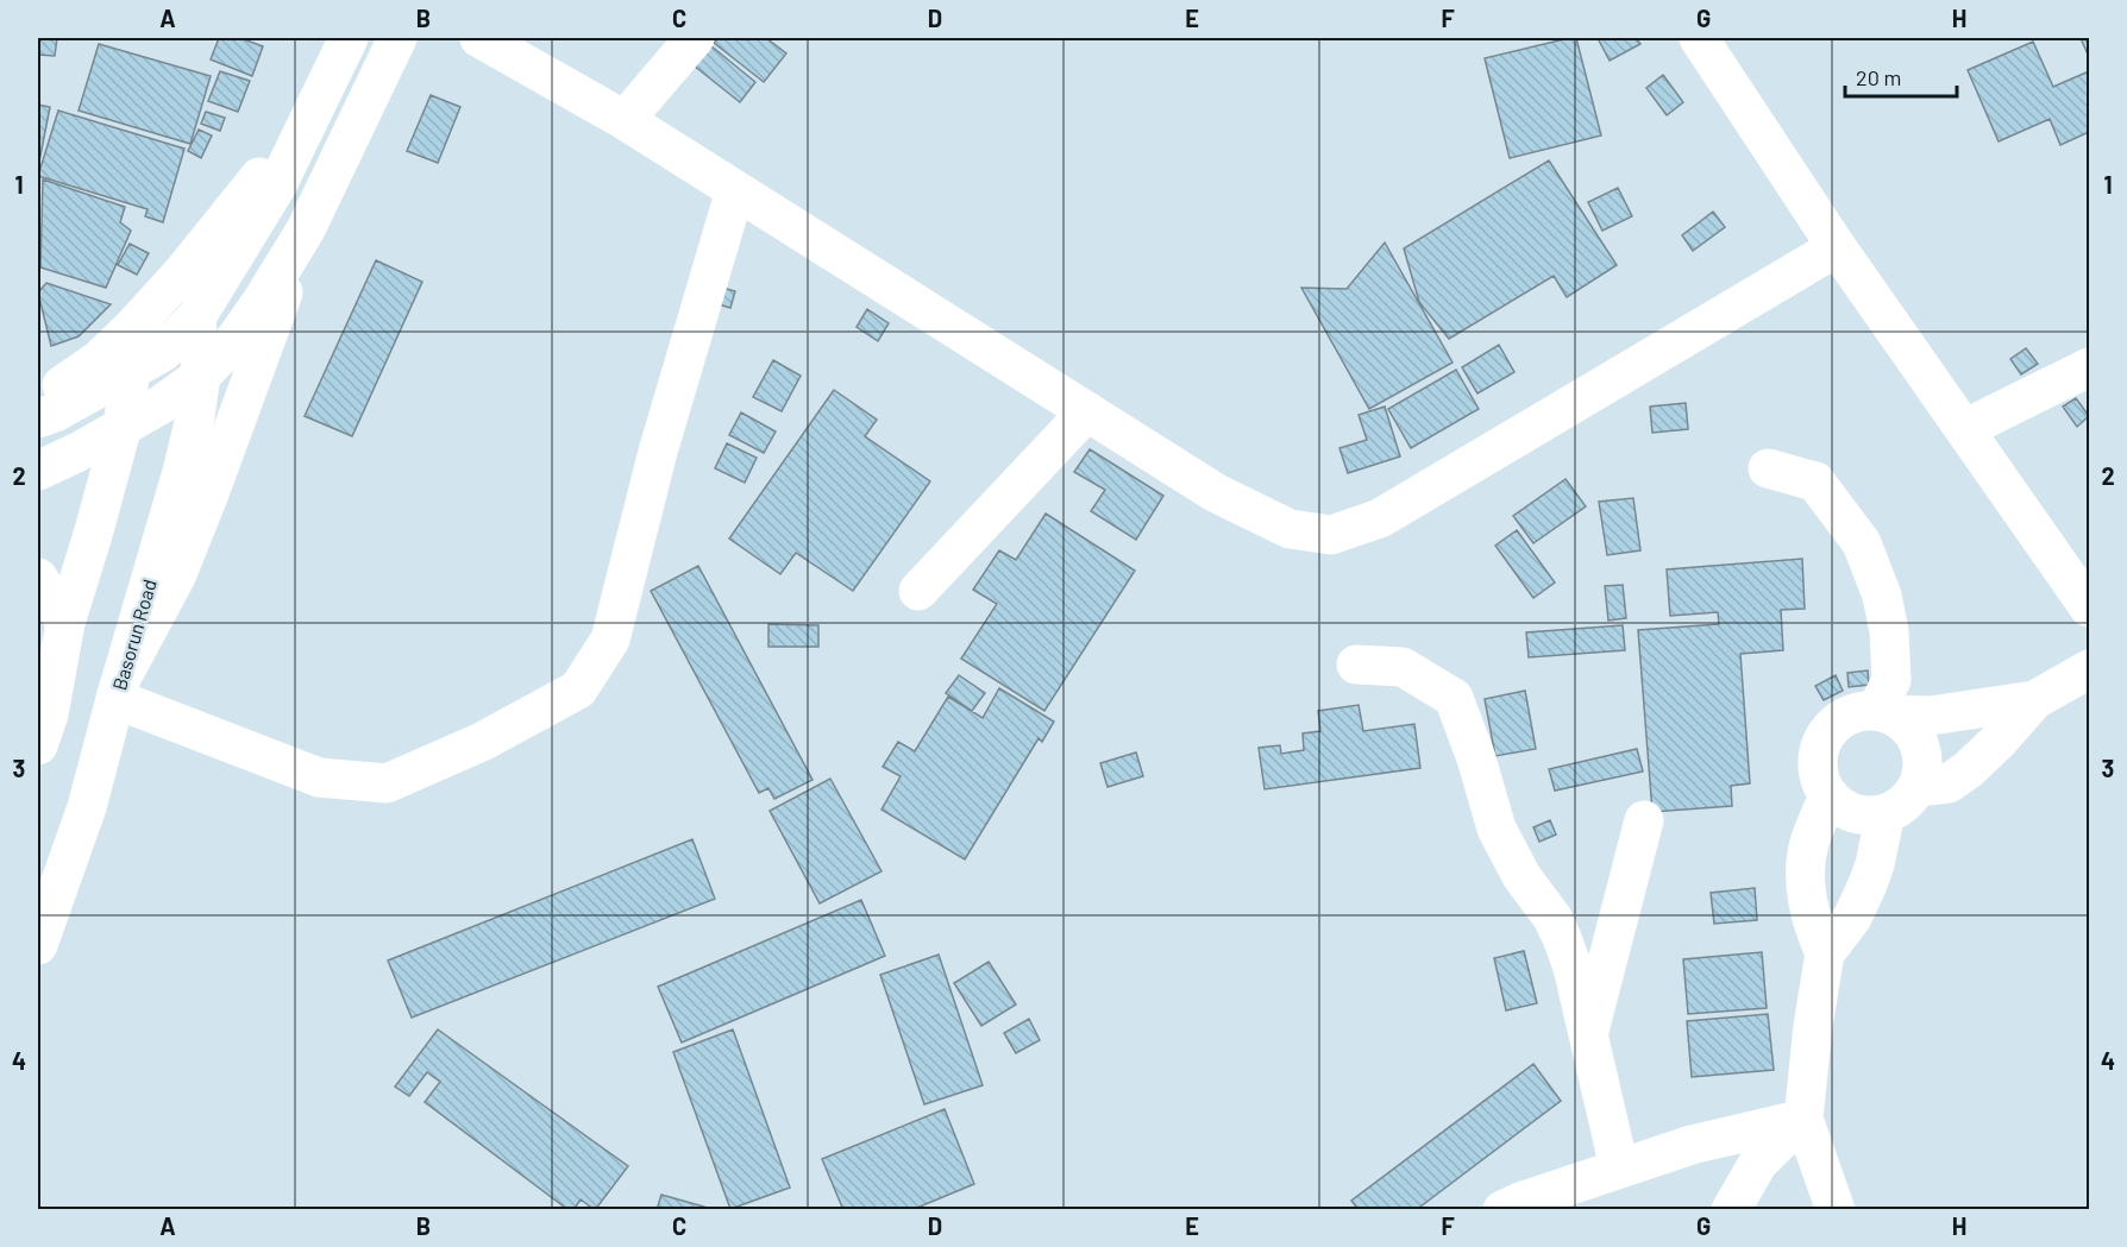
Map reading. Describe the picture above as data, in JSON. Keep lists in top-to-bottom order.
{
  "streets": {
    "main road": ["Basorun Road"]
  },
  "scale_bar": "20 m",
  "grid": {
    "columns": [
      "A",
      "B",
      "C",
      "D",
      "E",
      "F",
      "G",
      "H"
    ],
    "rows": [
      "1",
      "2",
      "3",
      "4"
    ]
  }
}
